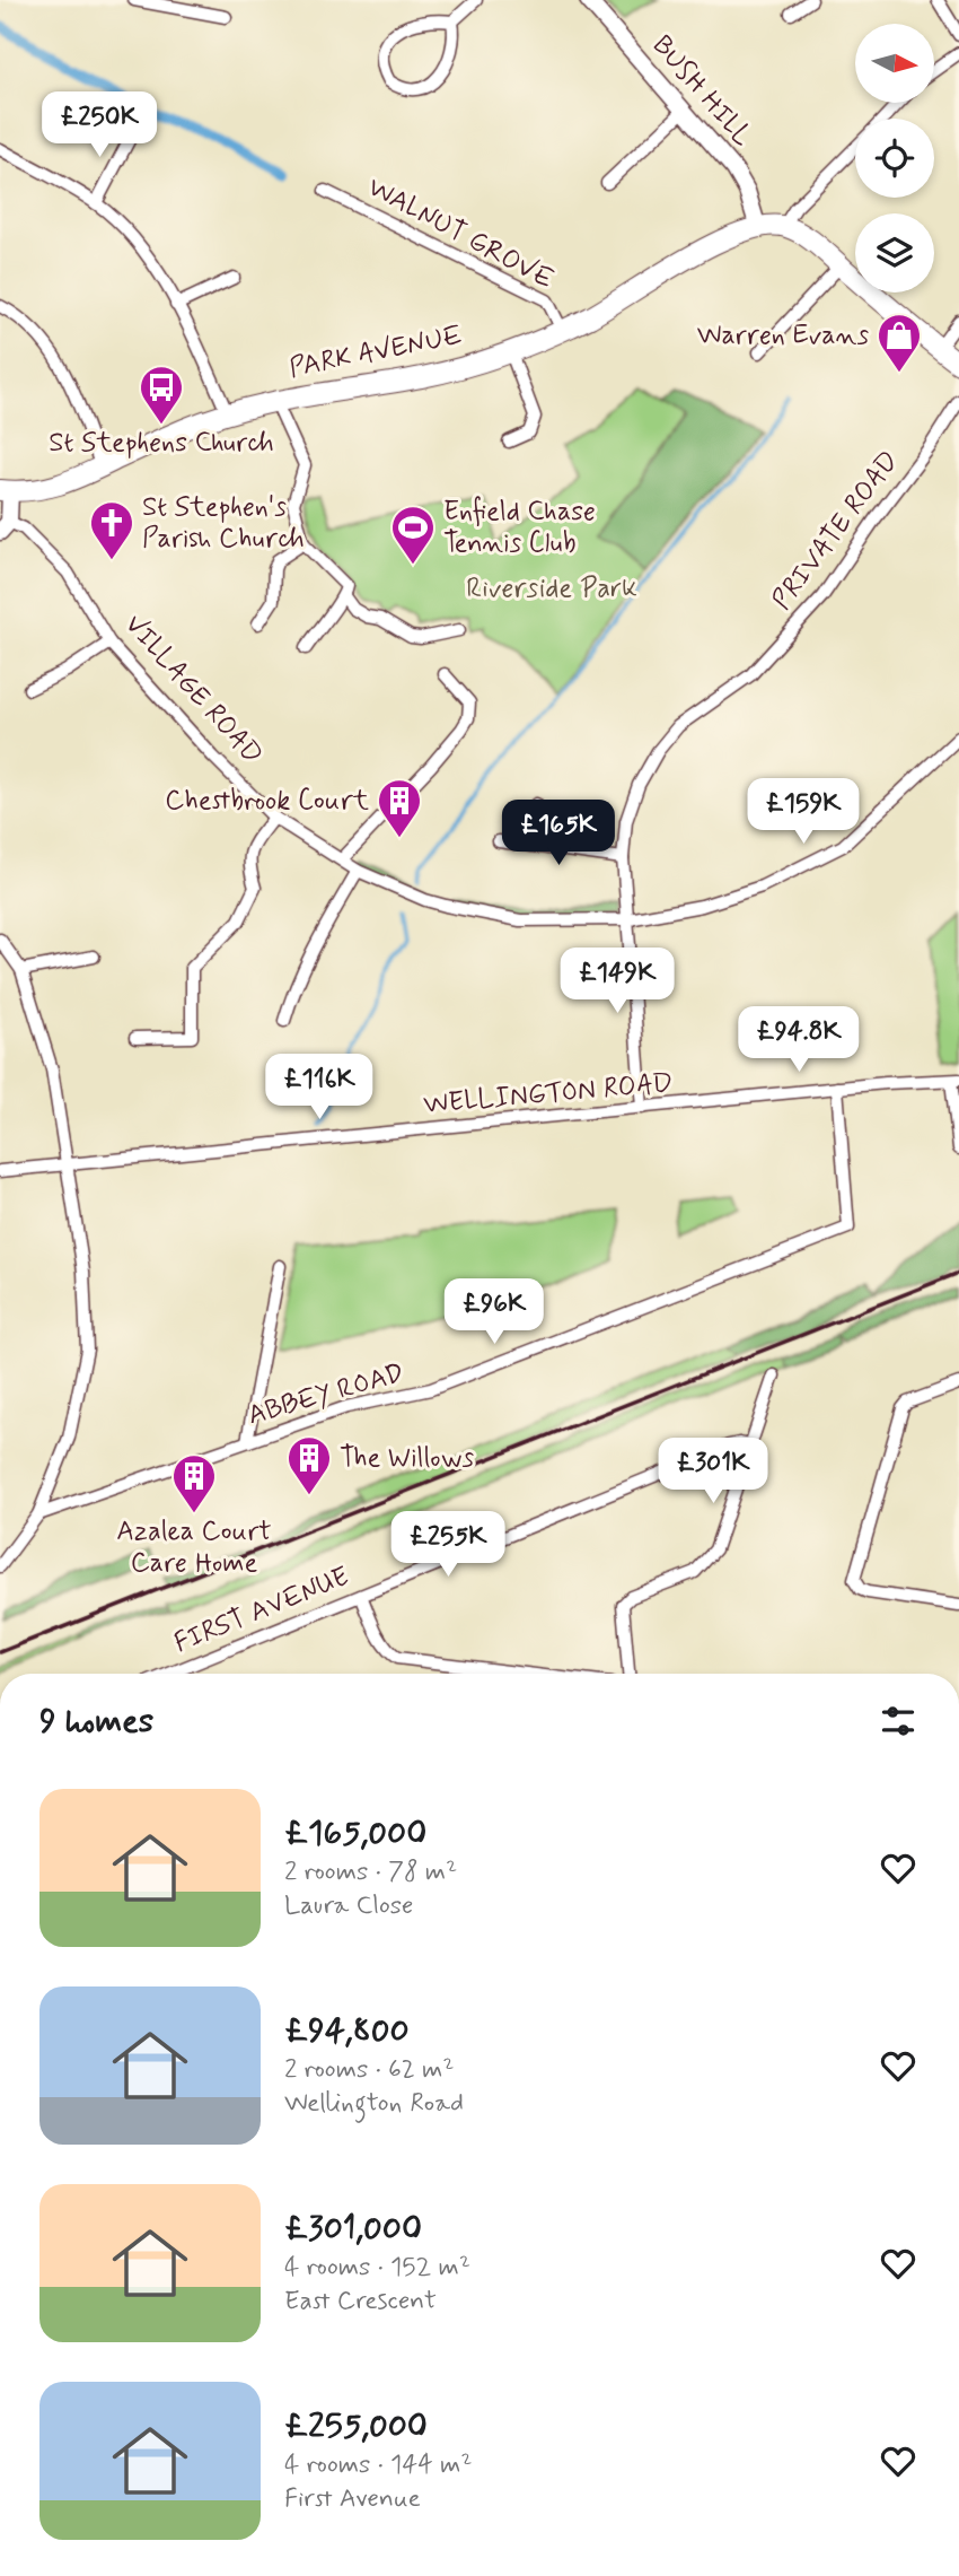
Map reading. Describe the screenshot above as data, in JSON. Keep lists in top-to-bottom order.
{
  "streets": {
    "main road": ["PARK AVENUE"],
    "street": [
      "BUSH HILL",
      "WALNUT GROVE",
      "PRIVATE ROAD",
      "VILLAGE ROAD",
      "WELLINGTON ROAD",
      "ABBEY ROAD",
      "FIRST AVENUE"
    ]
  },
  "crossings": [
    ["BUSH HILL", "PARK AVENUE"],
    ["WALNUT GROVE", "PARK AVENUE"],
    ["PARK AVENUE", "VILLAGE ROAD"],
    ["PRIVATE ROAD", "VILLAGE ROAD"],
    ["PRIVATE ROAD", "WELLINGTON ROAD"],
    ["WELLINGTON ROAD", "ABBEY ROAD"]
  ],
  "parks": ["Riverside Park"],
  "places": {
    "shop": ["Warren Evans"],
    "bus stop": ["St Stephens Church"],
    "church": ["St Stephen's Parish Church"],
    "sports": ["Enfield Chase Tennis Club"],
    "building": ["Chestbrook Court", "The Willows", "Azalea Court Care Home"]
  },
  "north": "right",
  "page": {
    "price": [
      "£250K",
      "£159K",
      "£165K",
      "£149K",
      "£94.8K",
      "£116K",
      "£96K",
      "£301K",
      "£255K"
    ],
    "heading": "9 homes",
    "list": [
      {
        "name": "£165,000",
        "note": "2 rooms · 78 m² · Laura Close"
      },
      {
        "name": "£94,800",
        "note": "2 rooms · 62 m² · Wellington Road"
      },
      {
        "name": "£301,000",
        "note": "4 rooms · 152 m² · East Crescent"
      },
      {
        "name": "£255,000",
        "note": "4 rooms · 144 m² · First Avenue"
      }
    ]
  }
}
